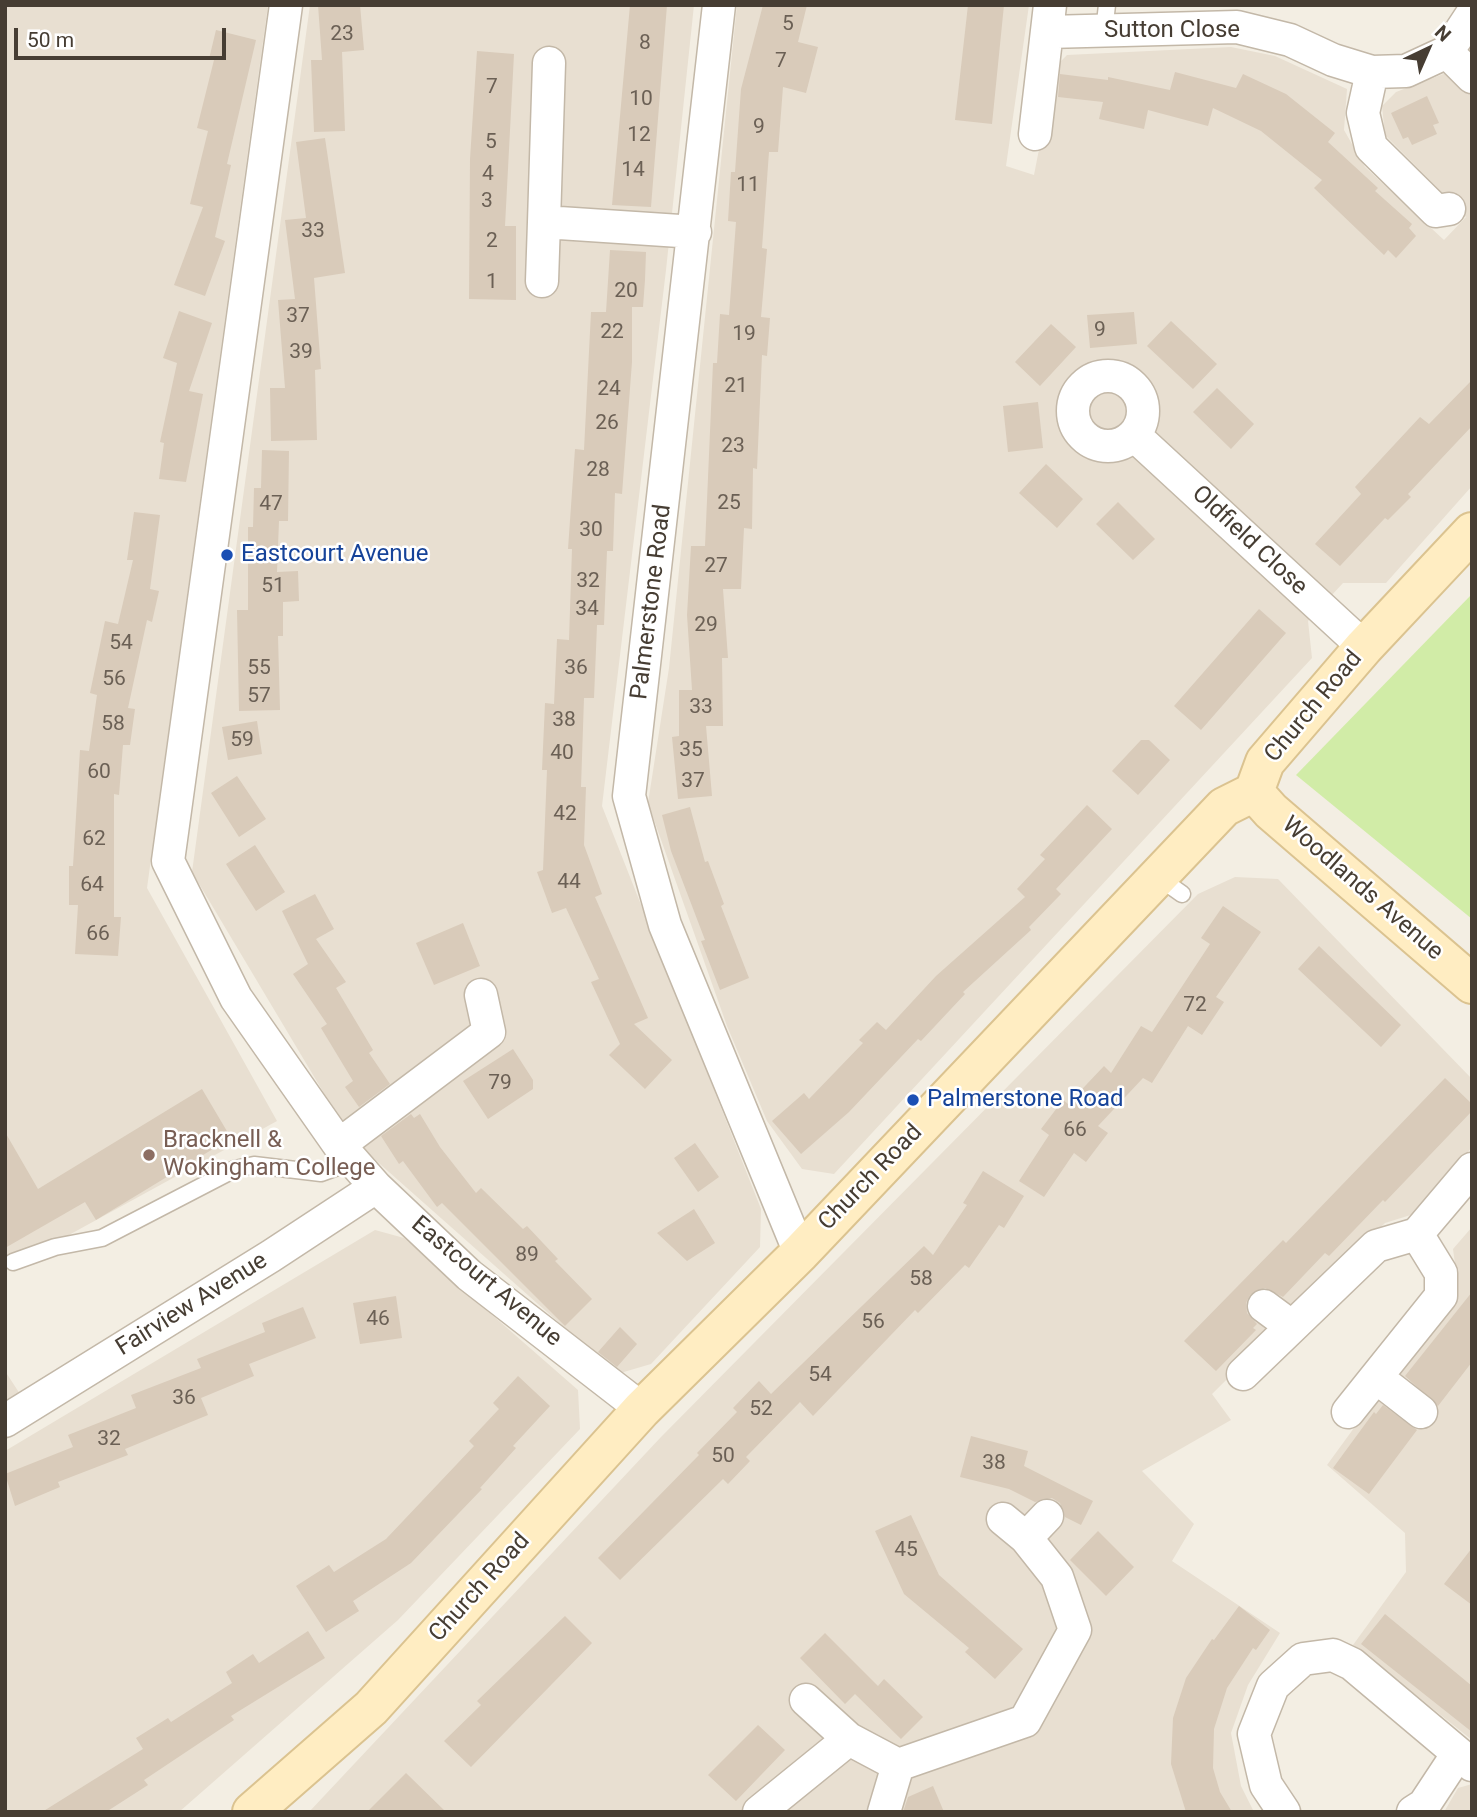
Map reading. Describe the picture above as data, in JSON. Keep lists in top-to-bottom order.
{
  "streets": {
    "main road": ["Church Road", "Woodlands Avenue"],
    "street": [
      "Sutton Close",
      "Oldfield Close",
      "Palmerstone Road",
      "Eastcourt Avenue",
      "Fairview Avenue"
    ]
  },
  "crossings": [
    ["Oldfield Close", "Church Road"],
    ["Palmerstone Road", "Church Road"],
    ["Church Road", "Woodlands Avenue"],
    ["Church Road", "Eastcourt Avenue"],
    ["Eastcourt Avenue", "Fairview Avenue"]
  ],
  "places": ["Eastcourt Avenue", "Palmerstone Road", "Bracknell & Wokingham College"],
  "house_numbers": [
    "5",
    "23",
    "8",
    "7",
    "7",
    "10",
    "9",
    "12",
    "5",
    "14",
    "4",
    "11",
    "3",
    "33",
    "2",
    "1",
    "20",
    "37",
    "9",
    "22",
    "19",
    "39",
    "21",
    "24",
    "26",
    "23",
    "28",
    "25",
    "47",
    "30",
    "27",
    "32",
    "51",
    "34",
    "29",
    "54",
    "55",
    "36",
    "56",
    "57",
    "33",
    "38",
    "58",
    "59",
    "35",
    "40",
    "60",
    "37",
    "42",
    "62",
    "44",
    "64",
    "66",
    "72",
    "79",
    "66",
    "89",
    "58",
    "46",
    "56",
    "54",
    "36",
    "52",
    "32",
    "50",
    "38",
    "45"
  ],
  "scale_bar": "50 m",
  "north": "top right"
}
